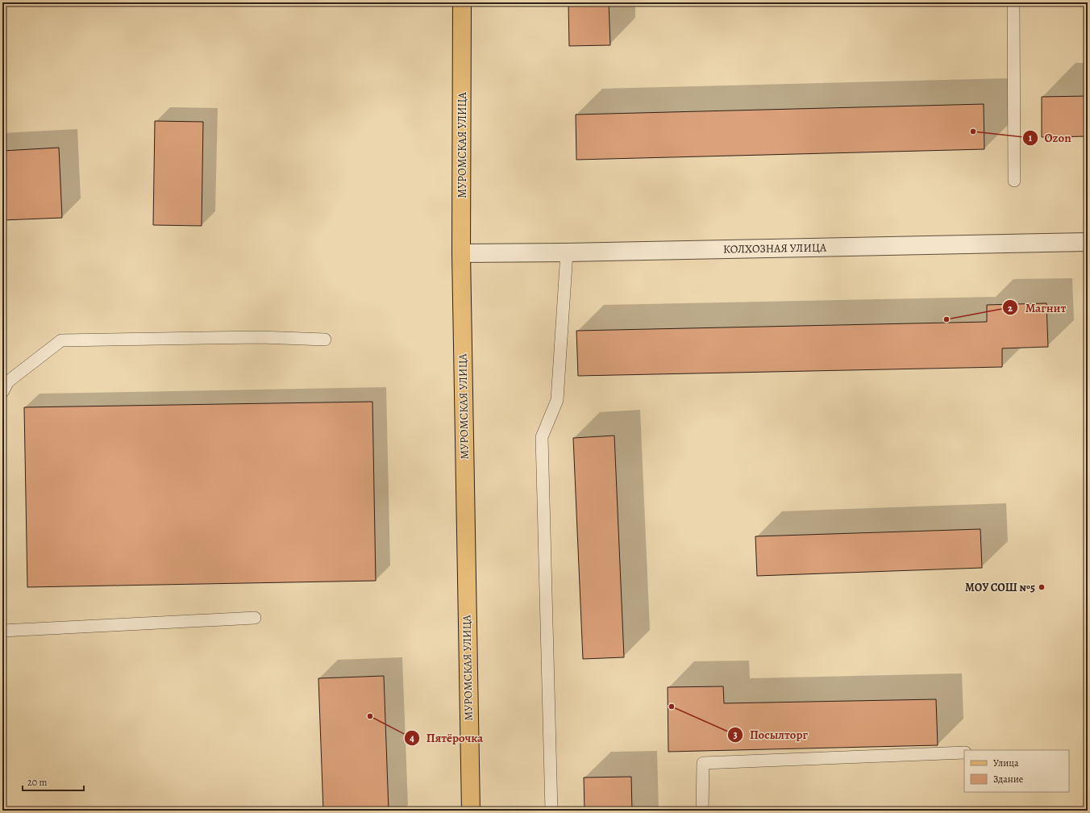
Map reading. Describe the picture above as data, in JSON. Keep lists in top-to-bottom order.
{
  "streets": {
    "main road": ["МУРОМСКАЯ УЛИЦА"],
    "street": ["КОЛХОЗНАЯ УЛИЦА"]
  },
  "crossings": [
    ["МУРОМСКАЯ УЛИЦА", "КОЛХОЗНАЯ УЛИЦА"]
  ],
  "places": [
    "Ozon",
    "Магнит",
    "МОУ СОШ №5",
    "Посылторг",
    "Пятёрочка"
  ],
  "legend": ["Улица", "Здание"],
  "scale_bar": "20 m"
}
